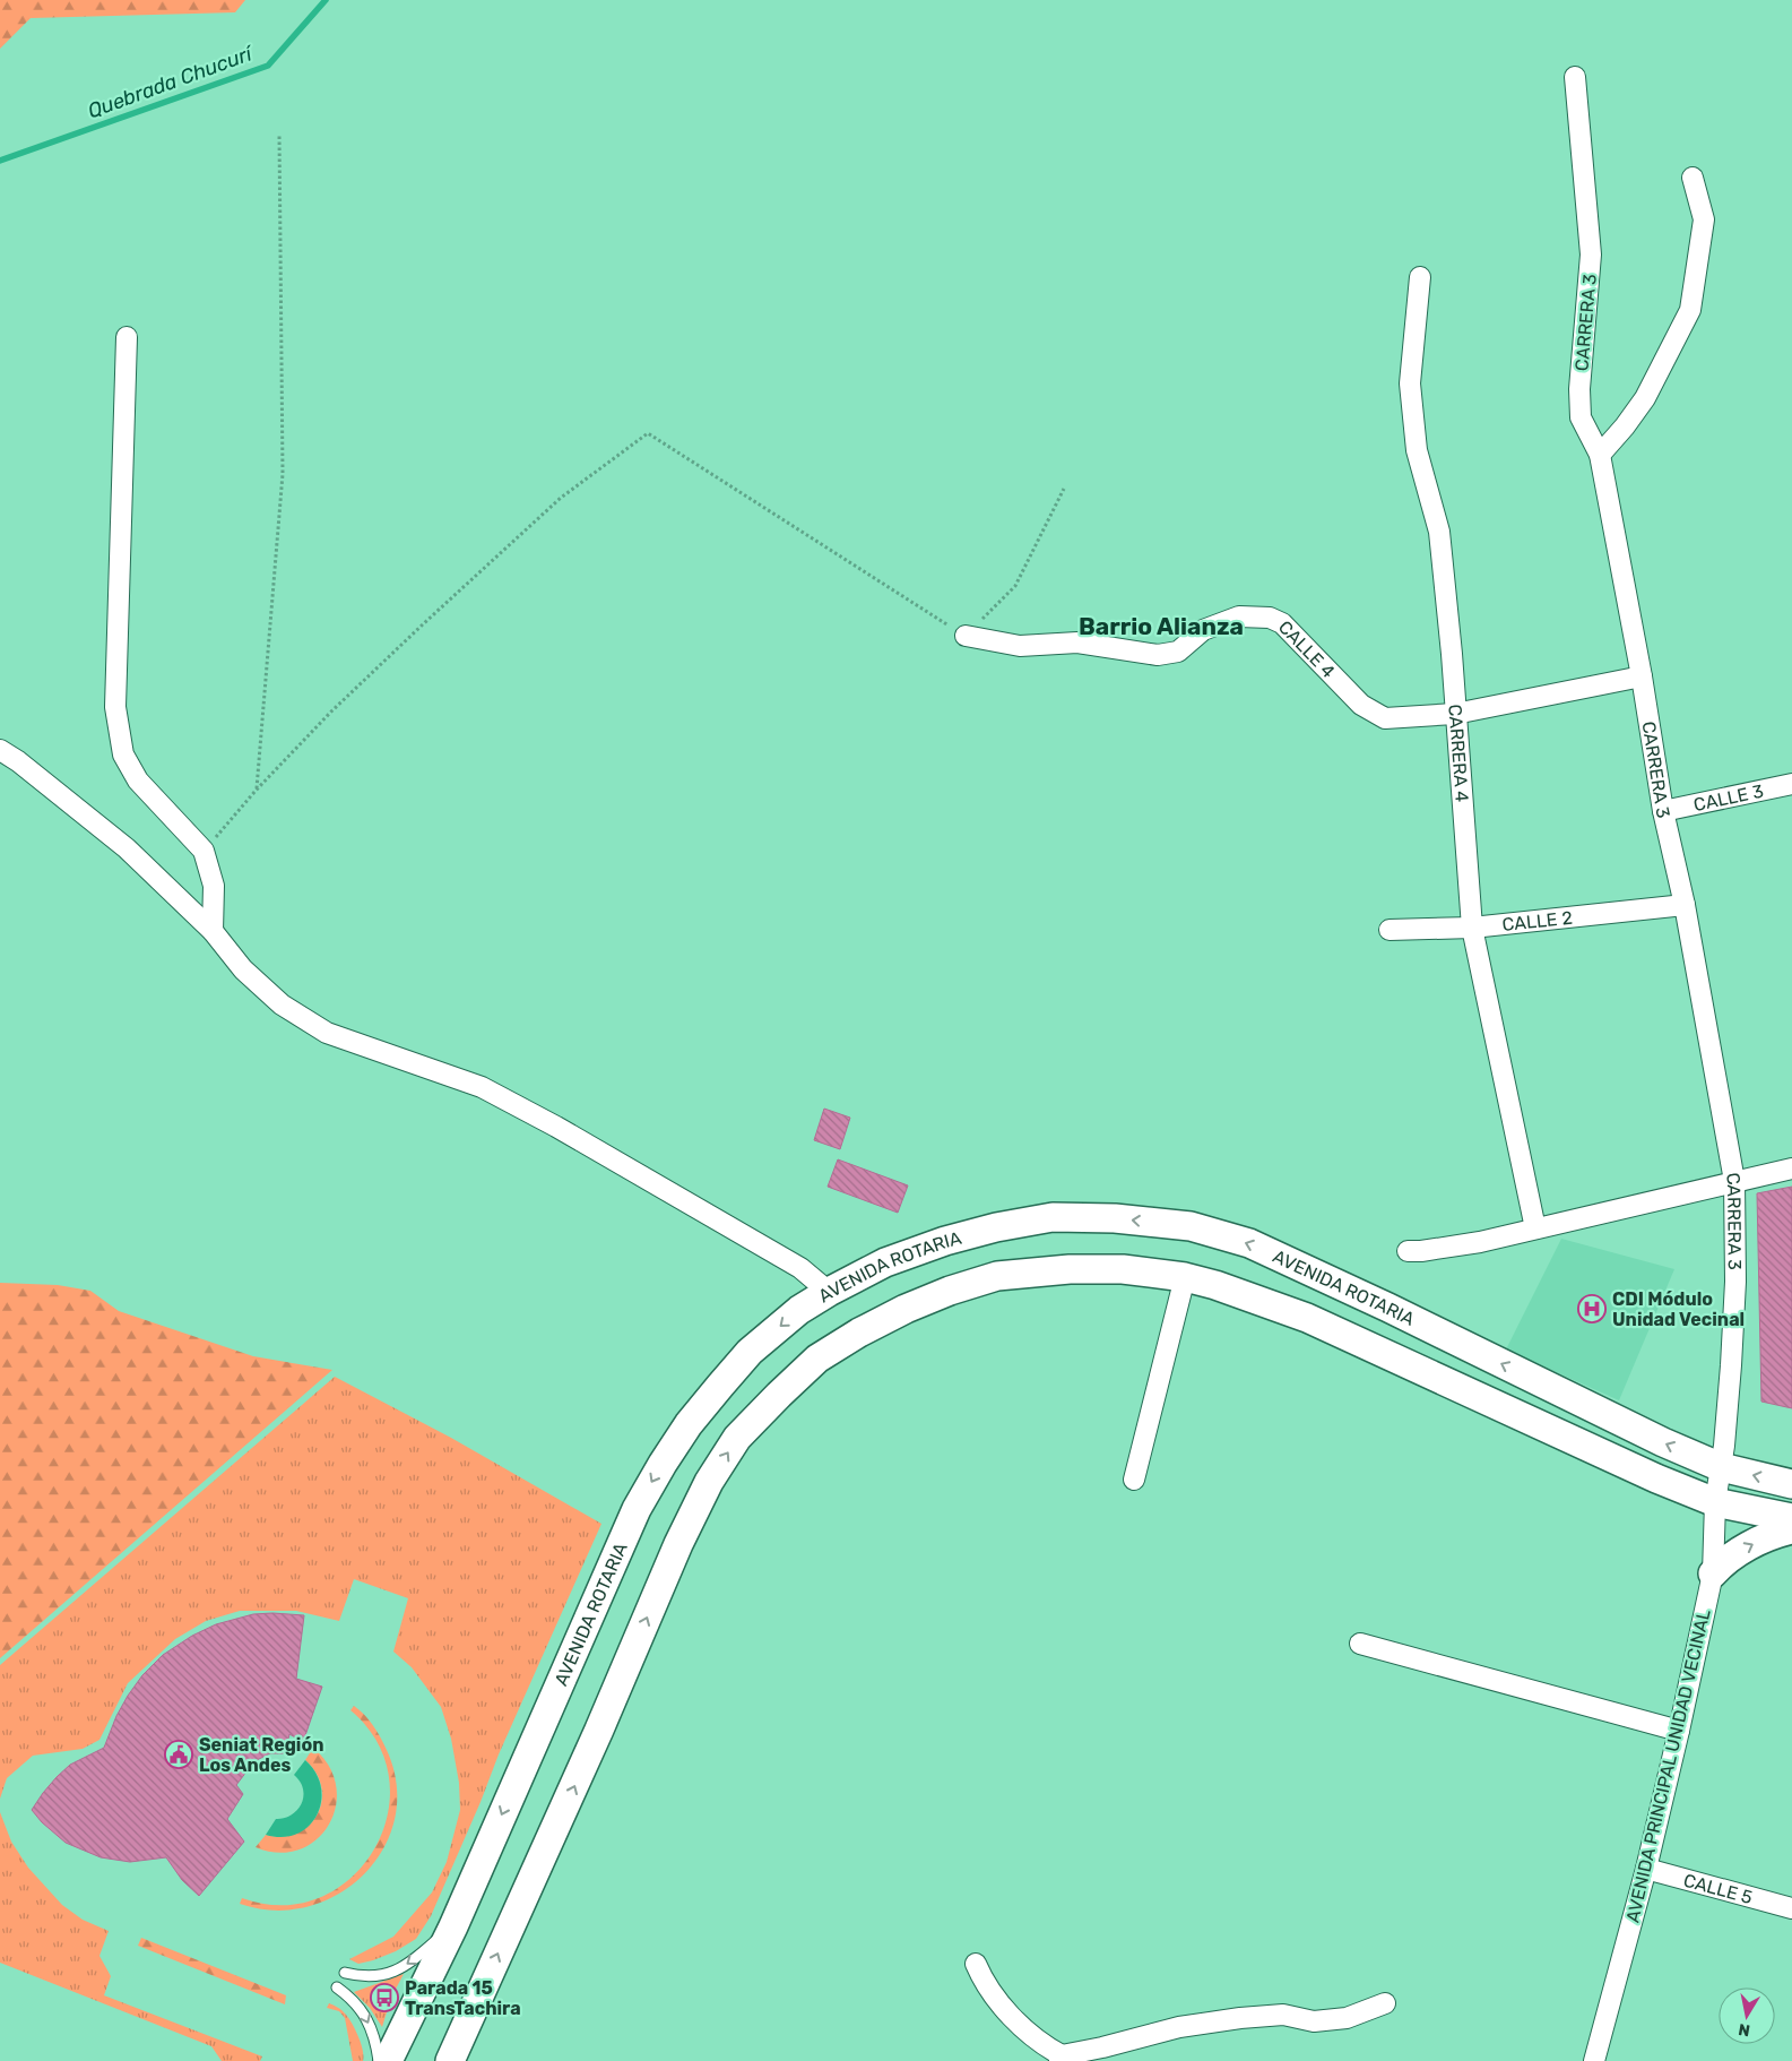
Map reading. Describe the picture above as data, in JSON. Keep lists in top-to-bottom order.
{
  "streets": {
    "main road": ["AVENIDA ROTARIA"],
    "street": [
      "CARRERA 3",
      "CALLE 4",
      "CARRERA 4",
      "CALLE 3",
      "CALLE 2",
      "AVENIDA PRINCIPAL UNIDAD VECINAL",
      "CALLE 5"
    ]
  },
  "crossings": [
    ["CARRERA 3", "CALLE 4"],
    ["CARRERA 3", "CALLE 3"],
    ["CARRERA 3", "CALLE 2"],
    ["CARRERA 3", "AVENIDA ROTARIA"],
    ["CARRERA 3", "AVENIDA PRINCIPAL UNIDAD VECINAL"],
    ["CALLE 4", "CARRERA 4"],
    ["CARRERA 4", "CALLE 2"],
    ["AVENIDA ROTARIA", "AVENIDA PRINCIPAL UNIDAD VECINAL"],
    ["AVENIDA PRINCIPAL UNIDAD VECINAL", "CALLE 5"]
  ],
  "districts": ["Barrio Alianza"],
  "water": ["Quebrada Chucurí"],
  "places": {
    "hospital": ["CDI Módulo Unidad Vecinal"],
    "public building": ["Seniat Región Los Andes"],
    "bus stop": ["Parada 15 TransTachira"]
  },
  "north": "bottom"
}
